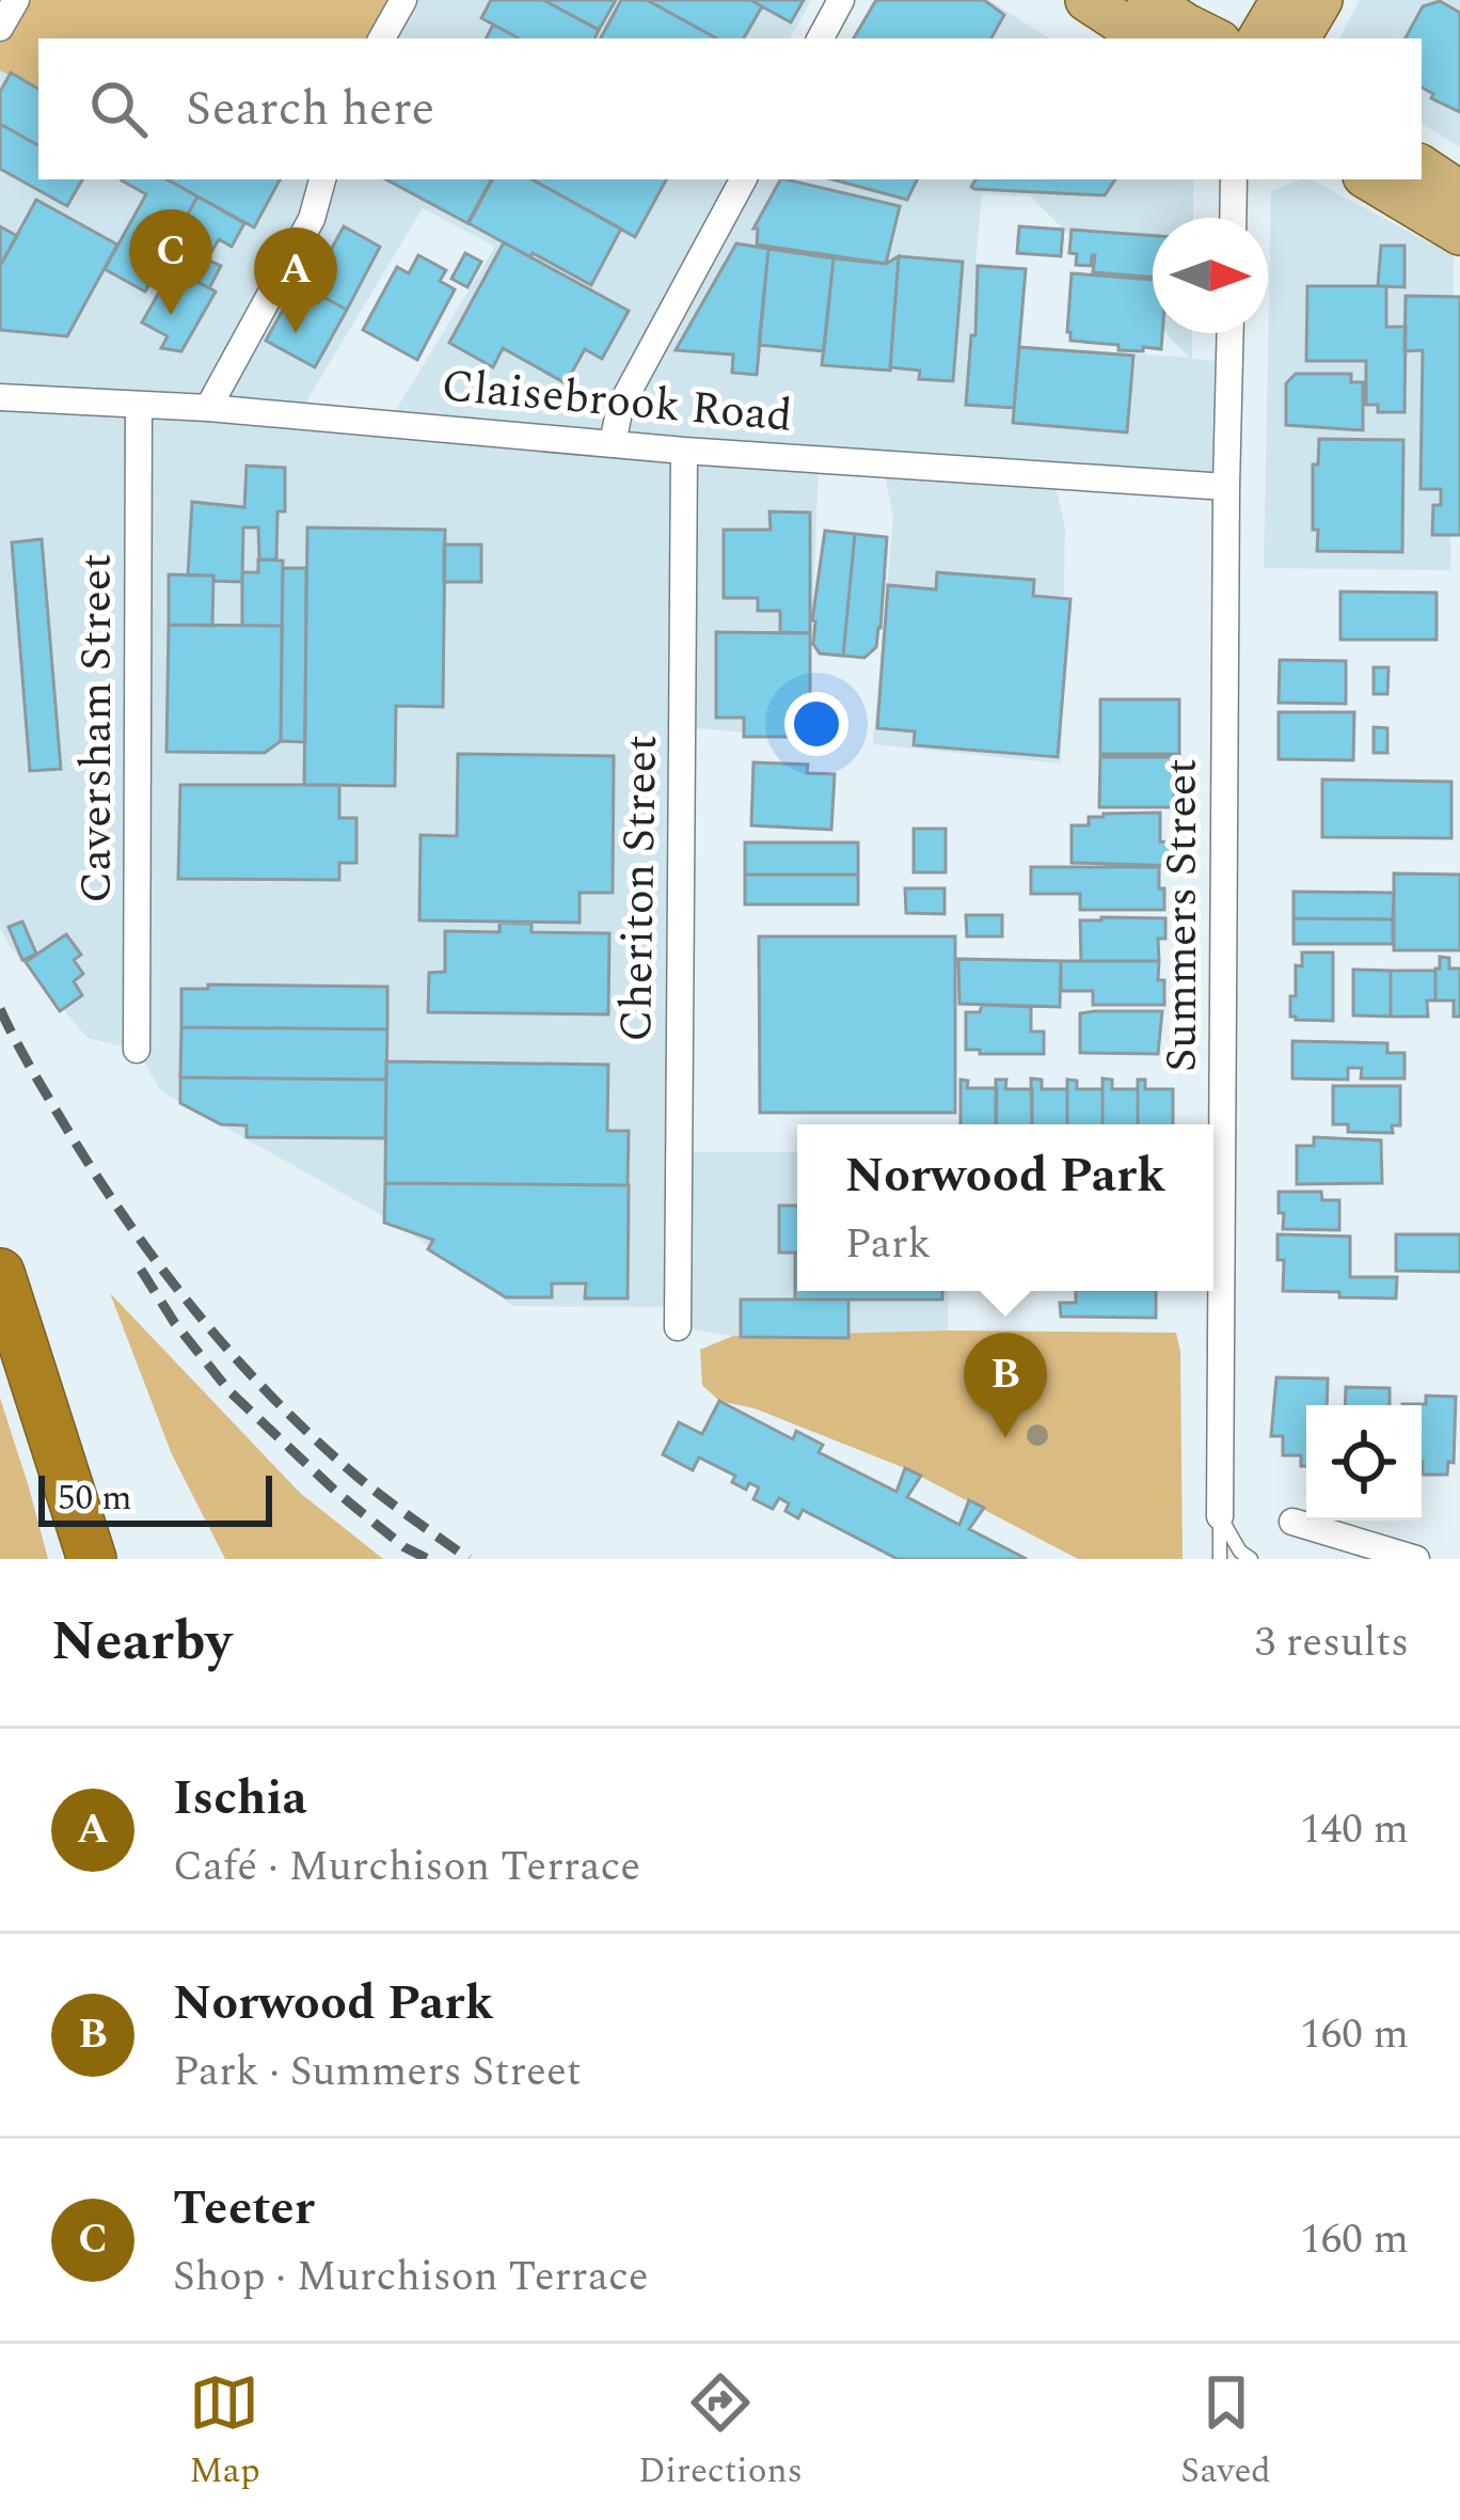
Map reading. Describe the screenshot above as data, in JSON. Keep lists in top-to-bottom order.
{
  "streets": {
    "street": [
      "Claisebrook Road",
      "Caversham Street",
      "Cheriton Street",
      "Summers Street"
    ]
  },
  "crossings": [
    ["Claisebrook Road", "Caversham Street"],
    ["Claisebrook Road", "Cheriton Street"],
    ["Claisebrook Road", "Summers Street"]
  ],
  "scale_bar": "50 m",
  "north": "right",
  "page": {
    "search": "Search here",
    "pins": ["C", "A", "B"],
    "popup": ["Norwood Park", "Park"],
    "scale": "50 m",
    "heading": ["Nearby", "3 results"],
    "list": [
      {
        "mark": "A",
        "name": "Ischia",
        "note": "Café · Murchison Terrace",
        "value": "140 m"
      },
      {
        "mark": "B",
        "name": "Norwood Park",
        "note": "Park · Summers Street",
        "value": "160 m"
      },
      {
        "mark": "C",
        "name": "Teeter",
        "note": "Shop · Murchison Terrace",
        "value": "160 m"
      }
    ],
    "nav": ["Map", "Directions", "Saved"]
  }
}
